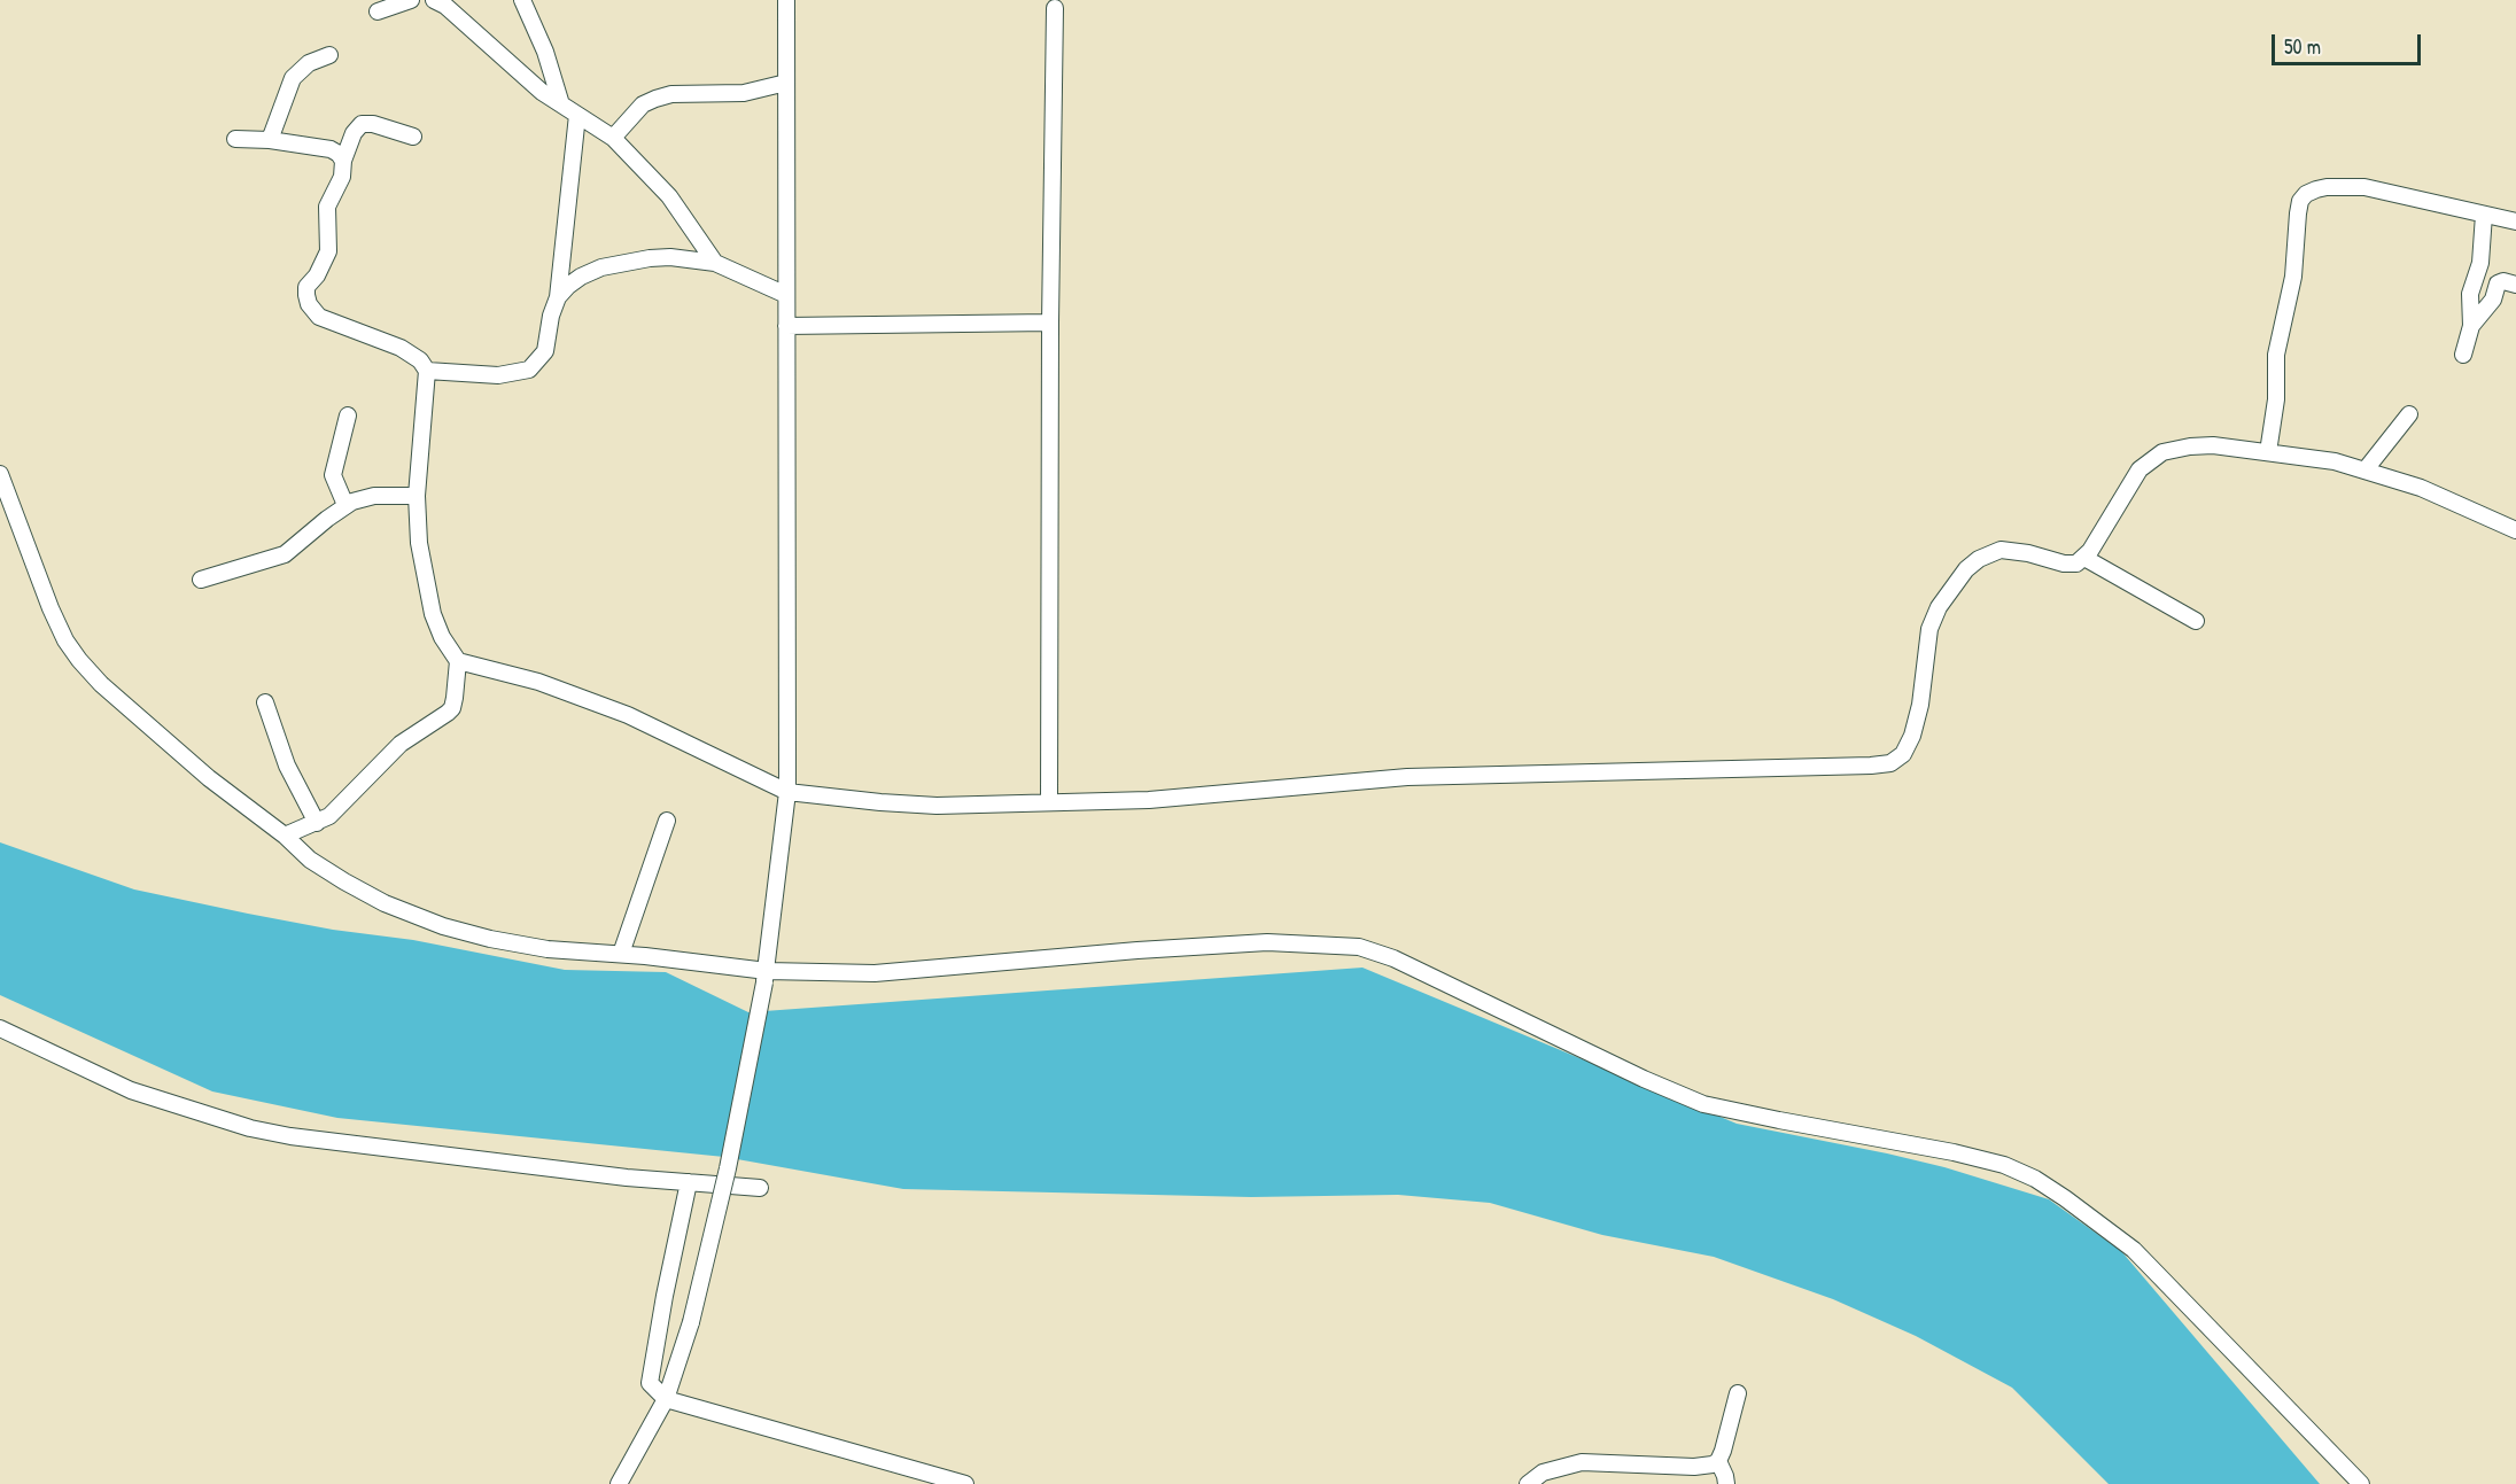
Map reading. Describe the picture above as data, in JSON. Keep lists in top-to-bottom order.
{
  "scale_bar": "50 m"
}
